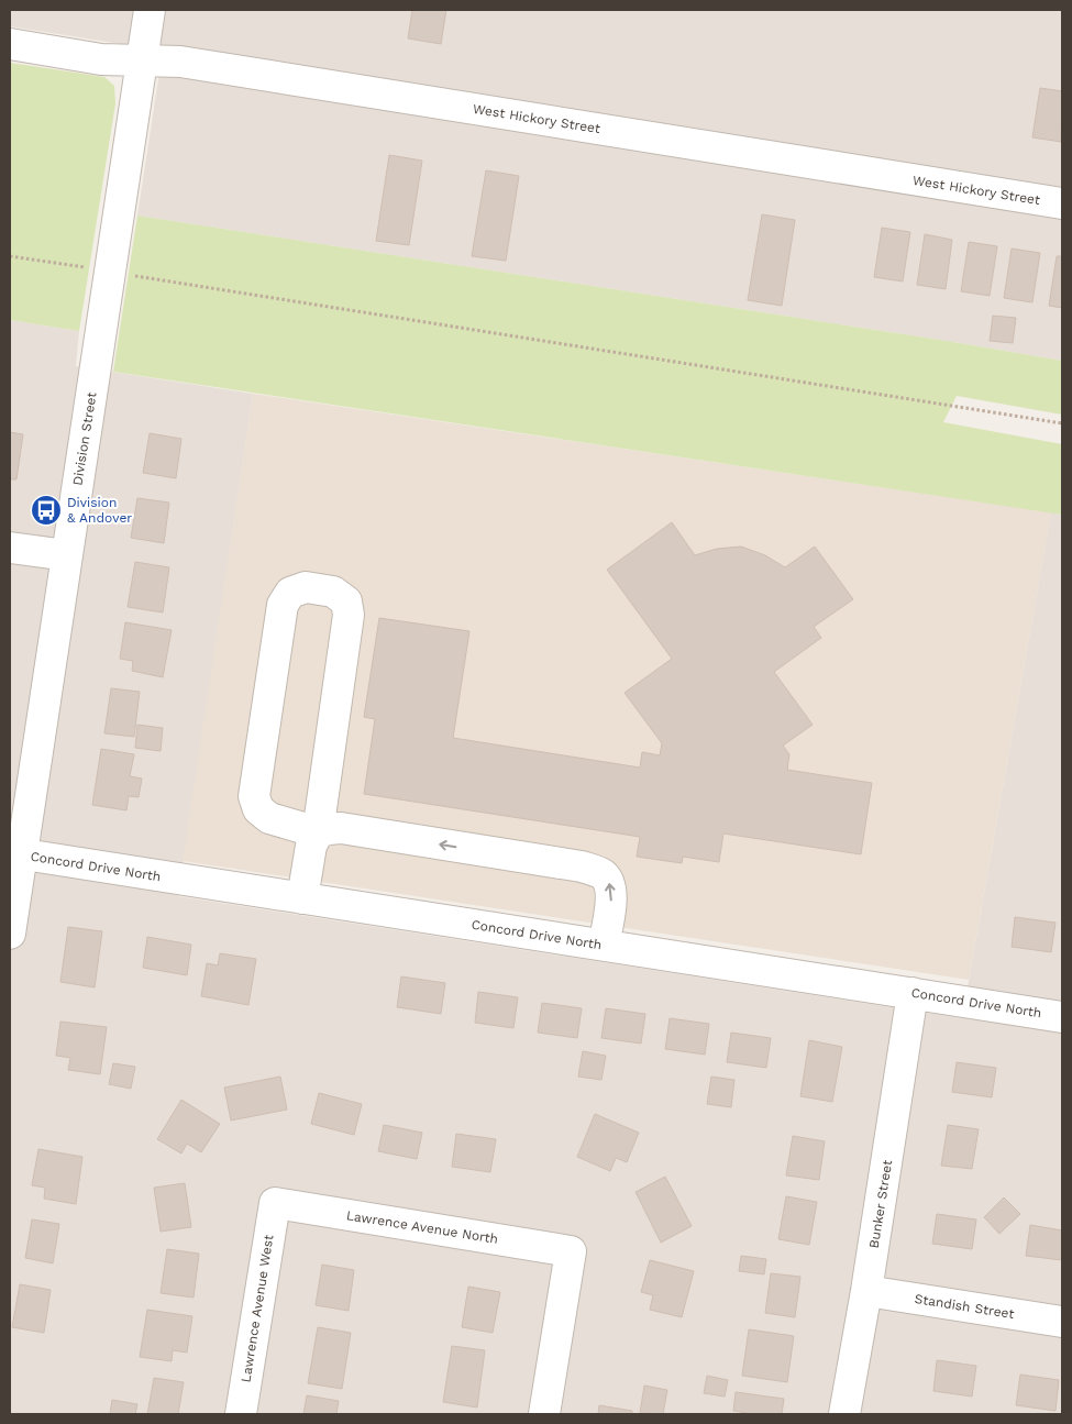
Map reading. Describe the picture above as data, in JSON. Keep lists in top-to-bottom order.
{
  "streets": {
    "street": [
      "West Hickory Street",
      "Division Street",
      "Concord Drive North",
      "Bunker Street",
      "Lawrence Avenue North",
      "Standish Street",
      "Lawrence Avenue West"
    ]
  },
  "crossings": [
    ["West Hickory Street", "Division Street"],
    ["Division Street", "Concord Drive North"],
    ["Concord Drive North", "Bunker Street"],
    ["Bunker Street", "Standish Street"],
    ["Lawrence Avenue North", "Lawrence Avenue West"]
  ],
  "places": {
    "bus stop": ["Division & Andover"]
  }
}
